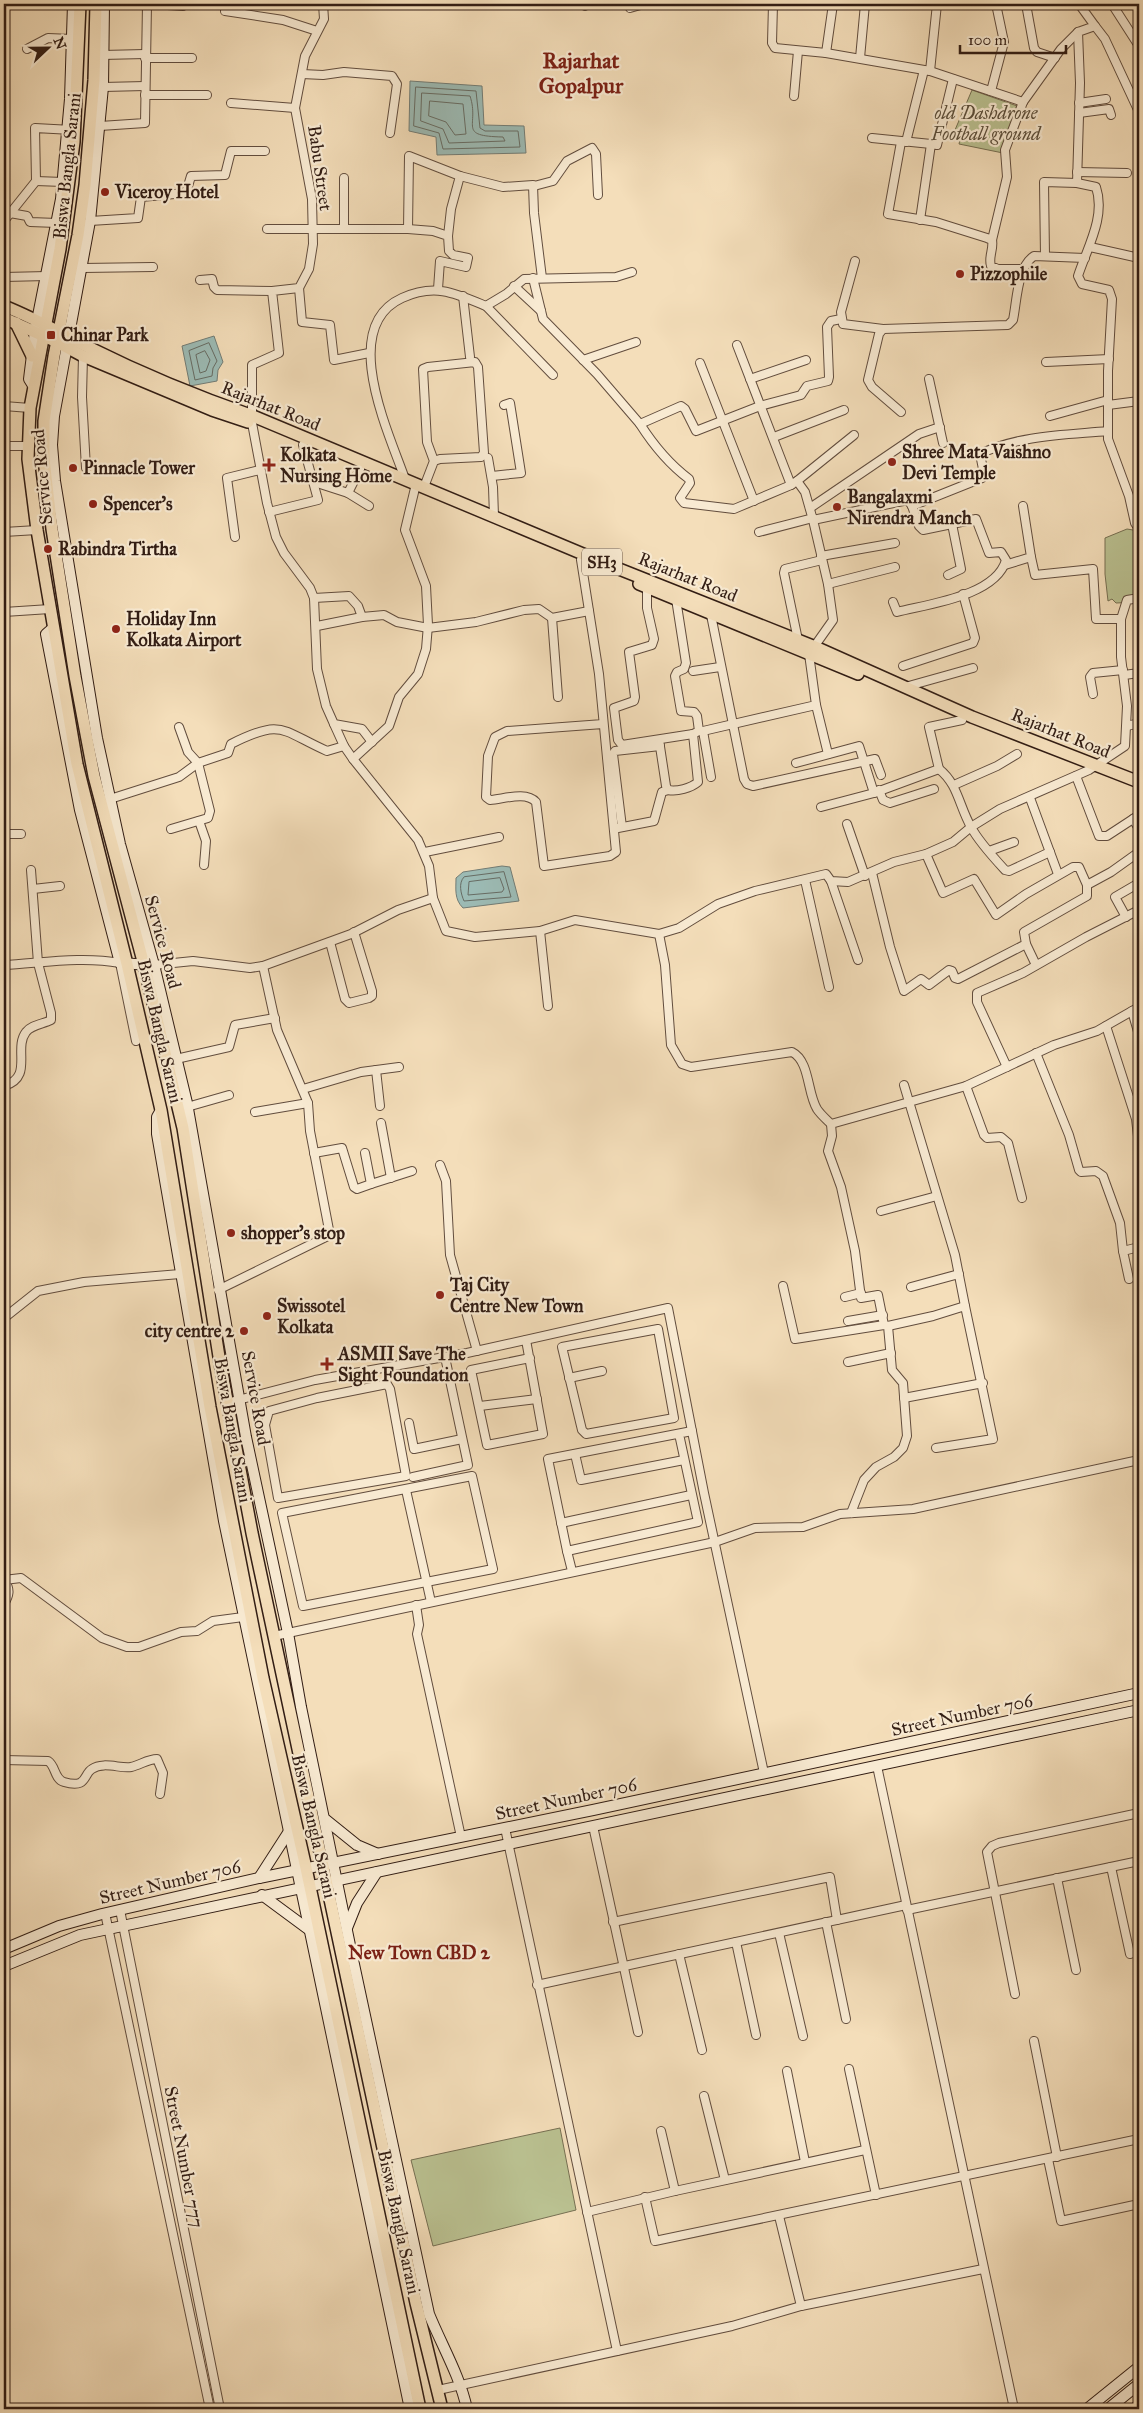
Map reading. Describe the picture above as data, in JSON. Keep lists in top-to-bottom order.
{
  "streets": {
    "main road": ["Biswa Bangla Sarani", "Rajarhat Road", "SH3"],
    "street": [
      "Babu Street",
      "Service Road",
      "Street Number 706",
      "Street Number 777"
    ]
  },
  "crossings": [
    ["Biswa Bangla Sarani", "Rajarhat Road"],
    ["Biswa Bangla Sarani", "Service Road"],
    ["Biswa Bangla Sarani", "SH3"],
    ["Biswa Bangla Sarani", "Street Number 706"],
    ["Rajarhat Road", "Service Road"],
    ["Rajarhat Road", "SH3"],
    ["Service Road", "SH3"],
    ["Service Road", "Street Number 706"],
    ["Street Number 706", "Street Number 777"]
  ],
  "districts": ["Rajarhat Gopalpur", "New Town CBD 2"],
  "parks": ["old Dashdrone Football ground"],
  "places": {
    "other": [
      "Viceroy Hotel",
      "Pizzophile",
      "Shree Mata Vaishno Devi Temple",
      "Pinnacle Tower",
      "Spencer's",
      "Bangalaxmi Nirendra Manch",
      "Rabindra Tirtha",
      "Holiday Inn Kolkata Airport",
      "shopper's stop",
      "Taj City Centre New Town",
      "Swissotel Kolkata",
      "city centre 2"
    ],
    "transit": ["Chinar Park"],
    "health": ["Kolkata Nursing Home", "ASMII Save The Sight Foundation"]
  },
  "scale_bar": "100 m",
  "north": "right"
}
